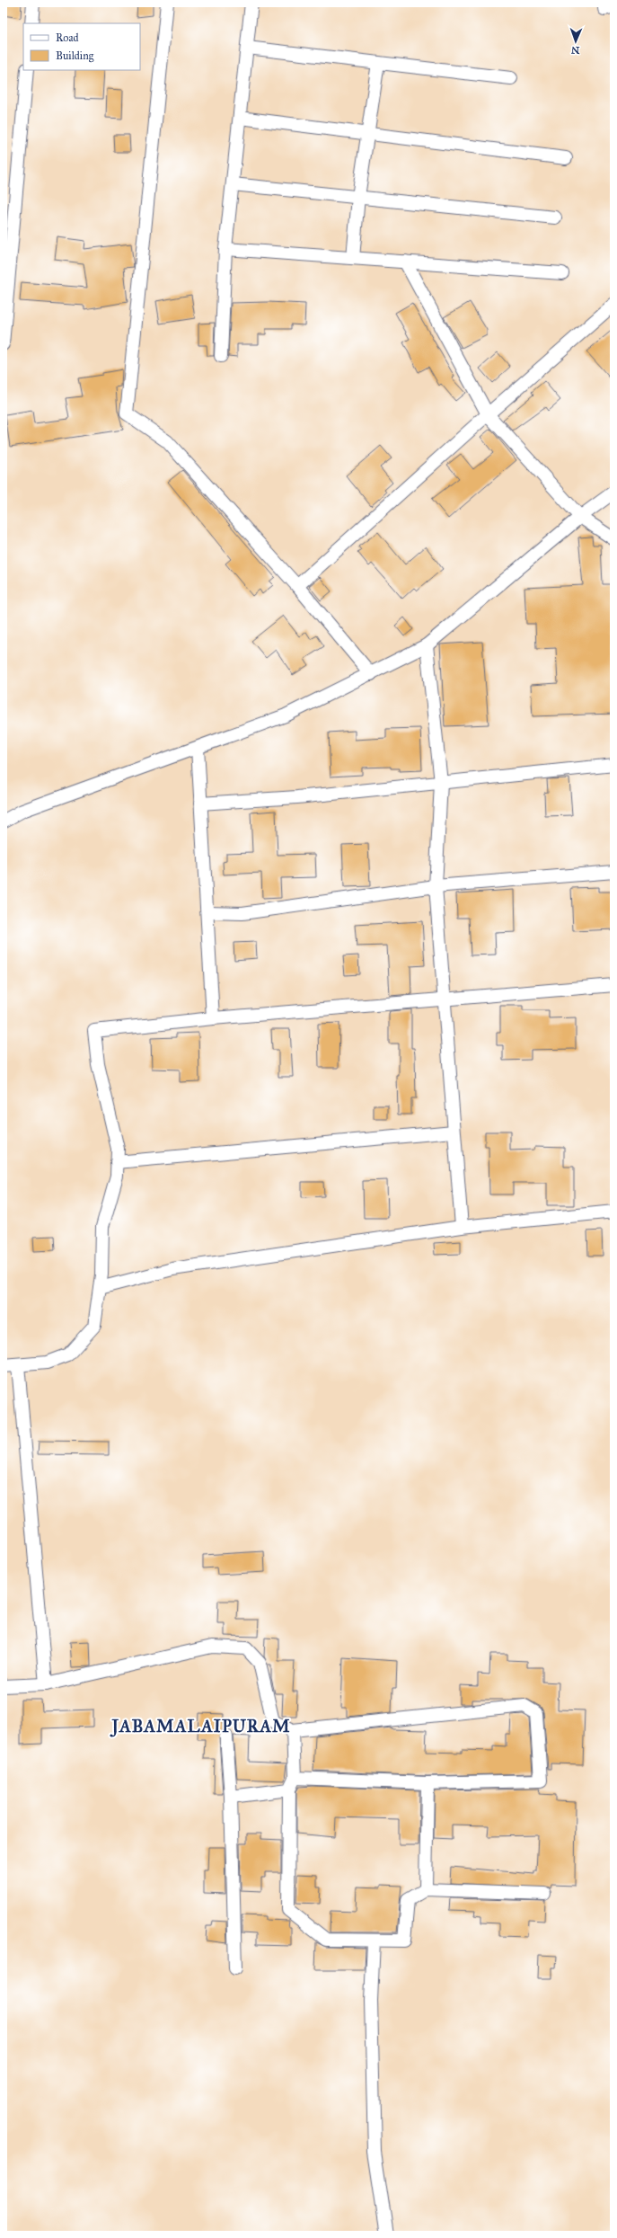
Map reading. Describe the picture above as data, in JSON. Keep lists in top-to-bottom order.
{
  "districts": ["JABAMALAIPURAM"],
  "legend": ["Road", "Building"],
  "north": "bottom"
}
